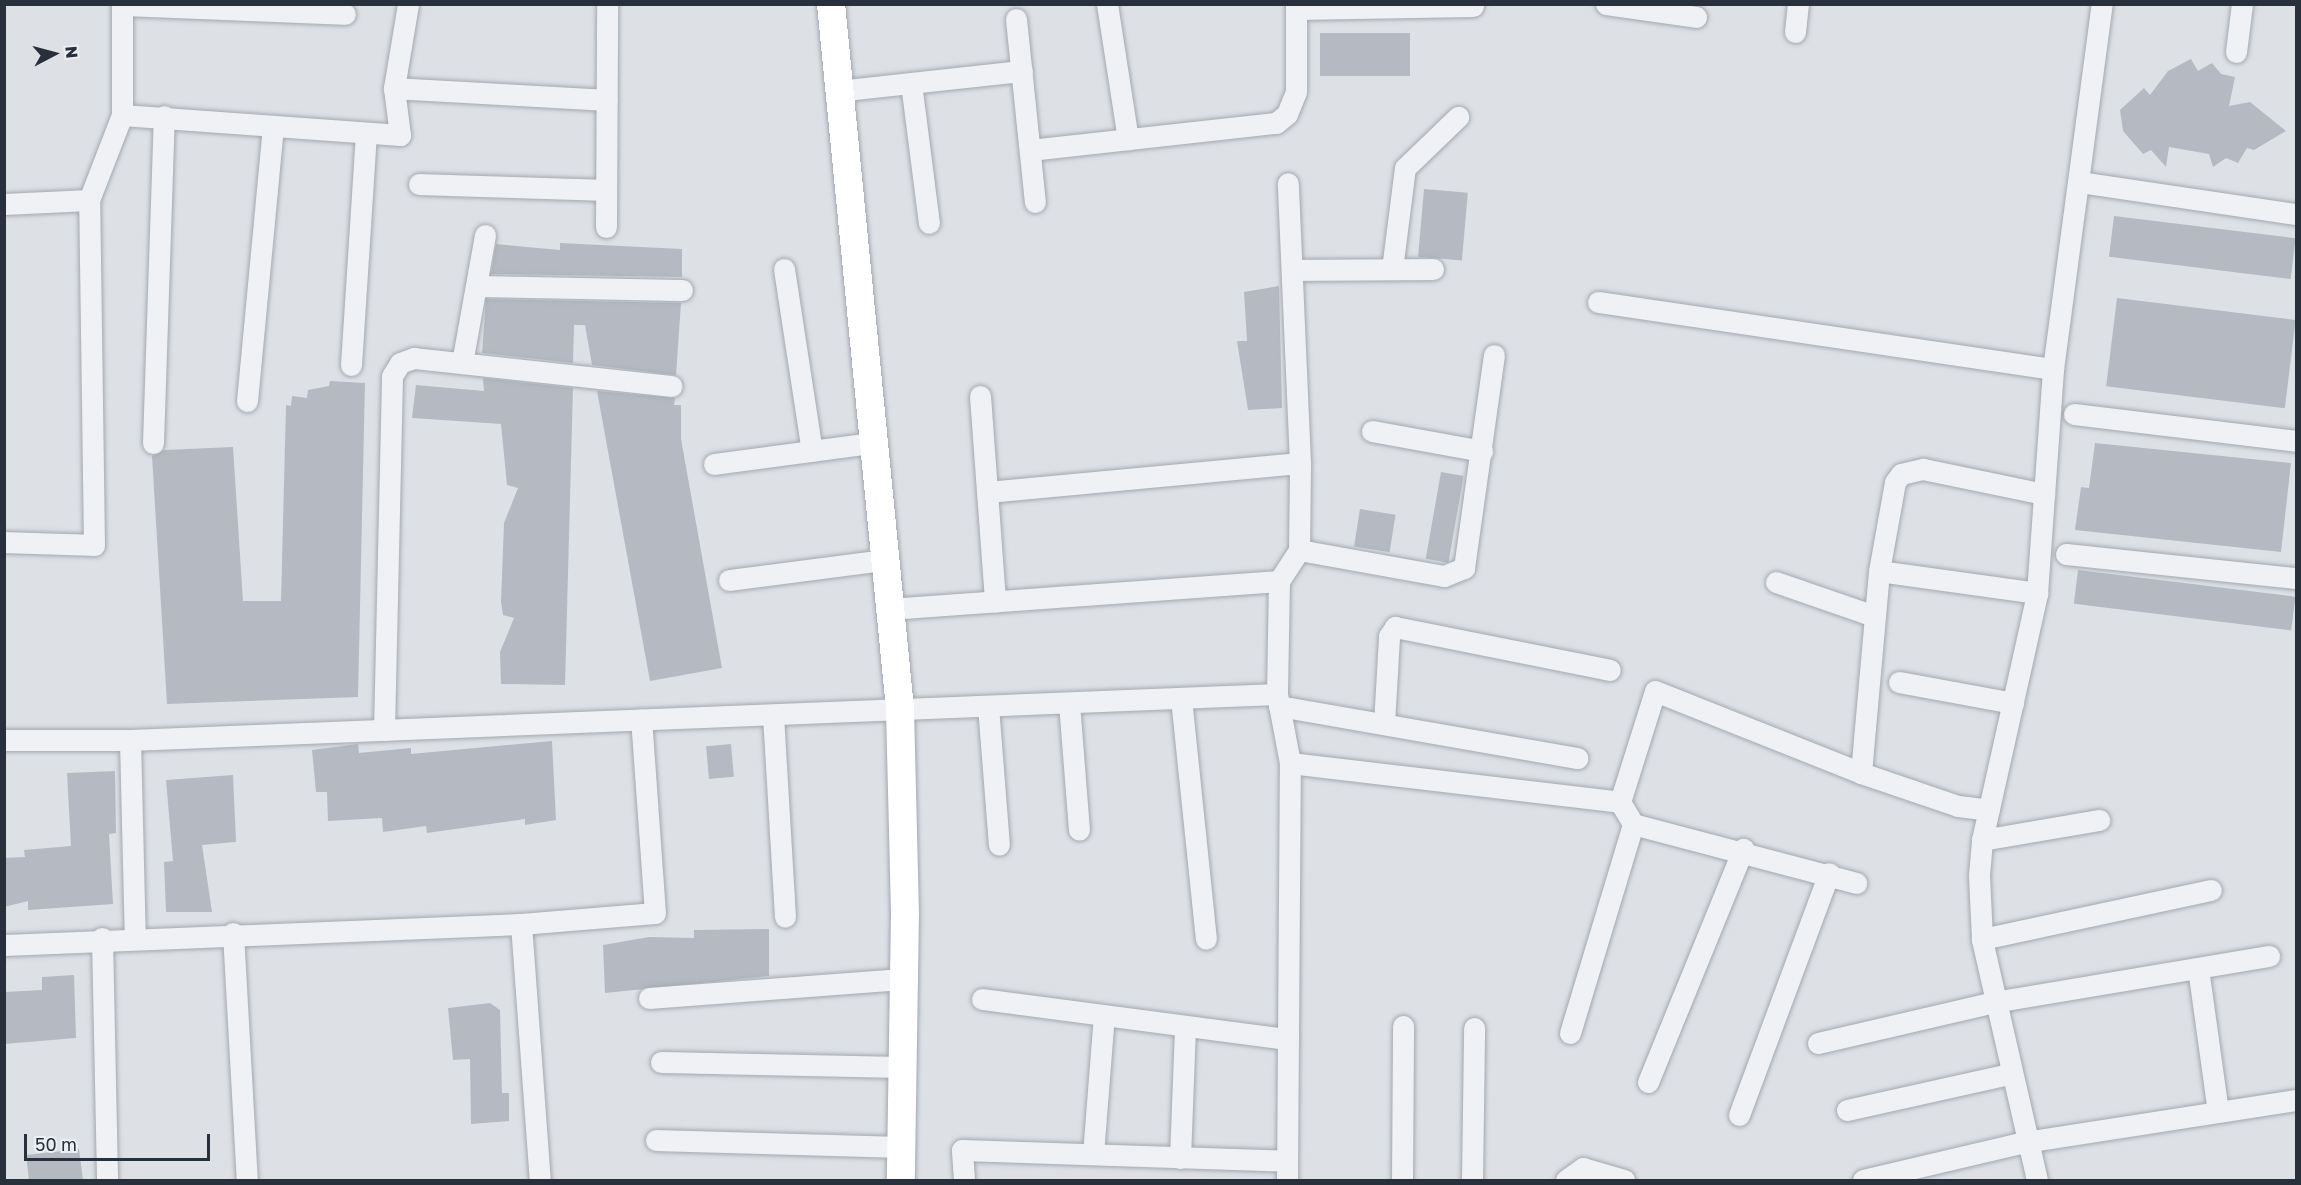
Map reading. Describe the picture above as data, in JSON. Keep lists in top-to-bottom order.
{
  "scale_bar": "50 m",
  "north": "right"
}
